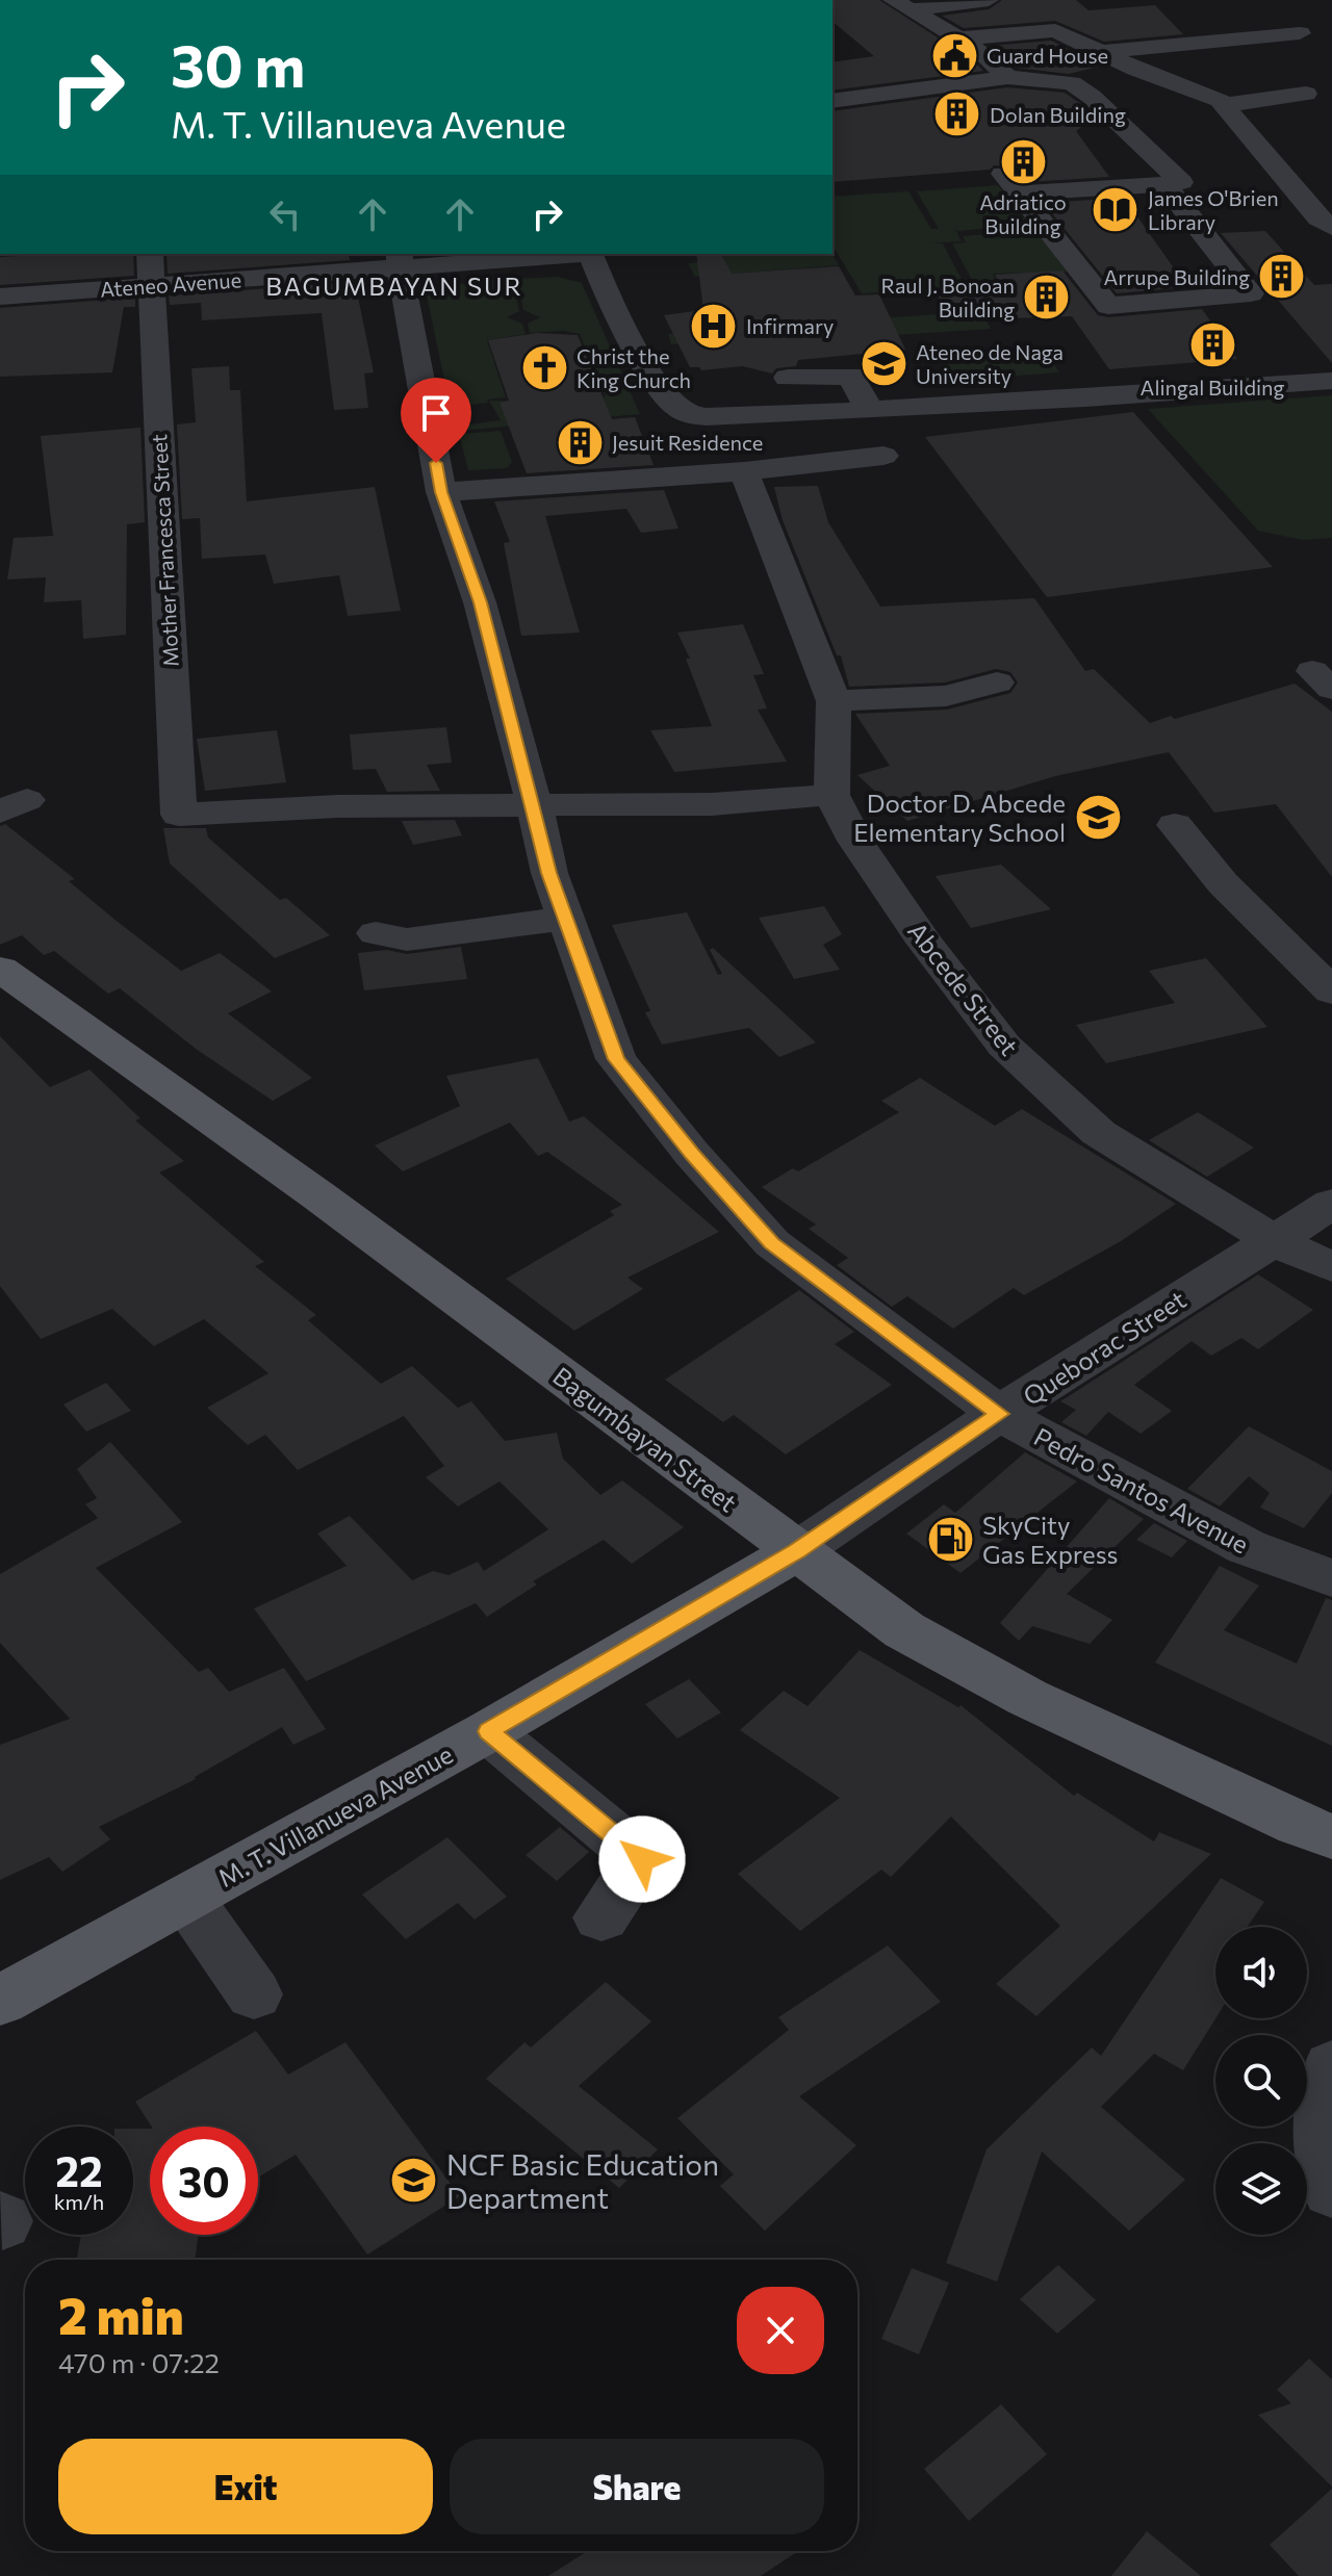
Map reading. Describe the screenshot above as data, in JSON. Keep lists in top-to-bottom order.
{
  "streets": {
    "main road": ["Bagumbayan Street", "M. T. Villanueva Avenue"],
    "street": [
      "Ateneo Avenue",
      "Mother Francesca Street",
      "Abcede Street",
      "Queborac Street",
      "Pedro Santos Avenue"
    ]
  },
  "crossings": [
    ["Ateneo Avenue", "Mother Francesca Street"],
    ["Ateneo Avenue", "Pedro Santos Avenue"],
    ["Mother Francesca Street", "Pedro Santos Avenue"],
    ["Abcede Street", "Queborac Street"],
    ["Queborac Street", "Bagumbayan Street"],
    ["Queborac Street", "Pedro Santos Avenue"],
    ["Queborac Street", "M. T. Villanueva Avenue"],
    ["Bagumbayan Street", "M. T. Villanueva Avenue"]
  ],
  "districts": ["BAGUMBAYAN SUR"],
  "places": {
    "public building": ["Guard House"],
    "building": [
      "Dolan Building",
      "Adriatico Building",
      "Arrupe Building",
      "Raul J. Bonoan Building",
      "Alingal Building",
      "Jesuit Residence"
    ],
    "library": ["James O'Brien Library"],
    "hospital": ["Infirmary"],
    "school or university": ["Ateneo de Naga University", "Doctor D. Abcede Elementary School", "NCF Basic Education Department"],
    "church": ["Christ the King Church"],
    "fuel station": ["SkyCity Gas Express"]
  },
  "page": {
    "turn": ["30 m", "M. T. Villanueva Avenue"],
    "speed": "22 km/h",
    "limit": "30",
    "heading": ["2 min", "470 m · 07:22"],
    "buttons": ["Exit", "Share"]
  }
}
